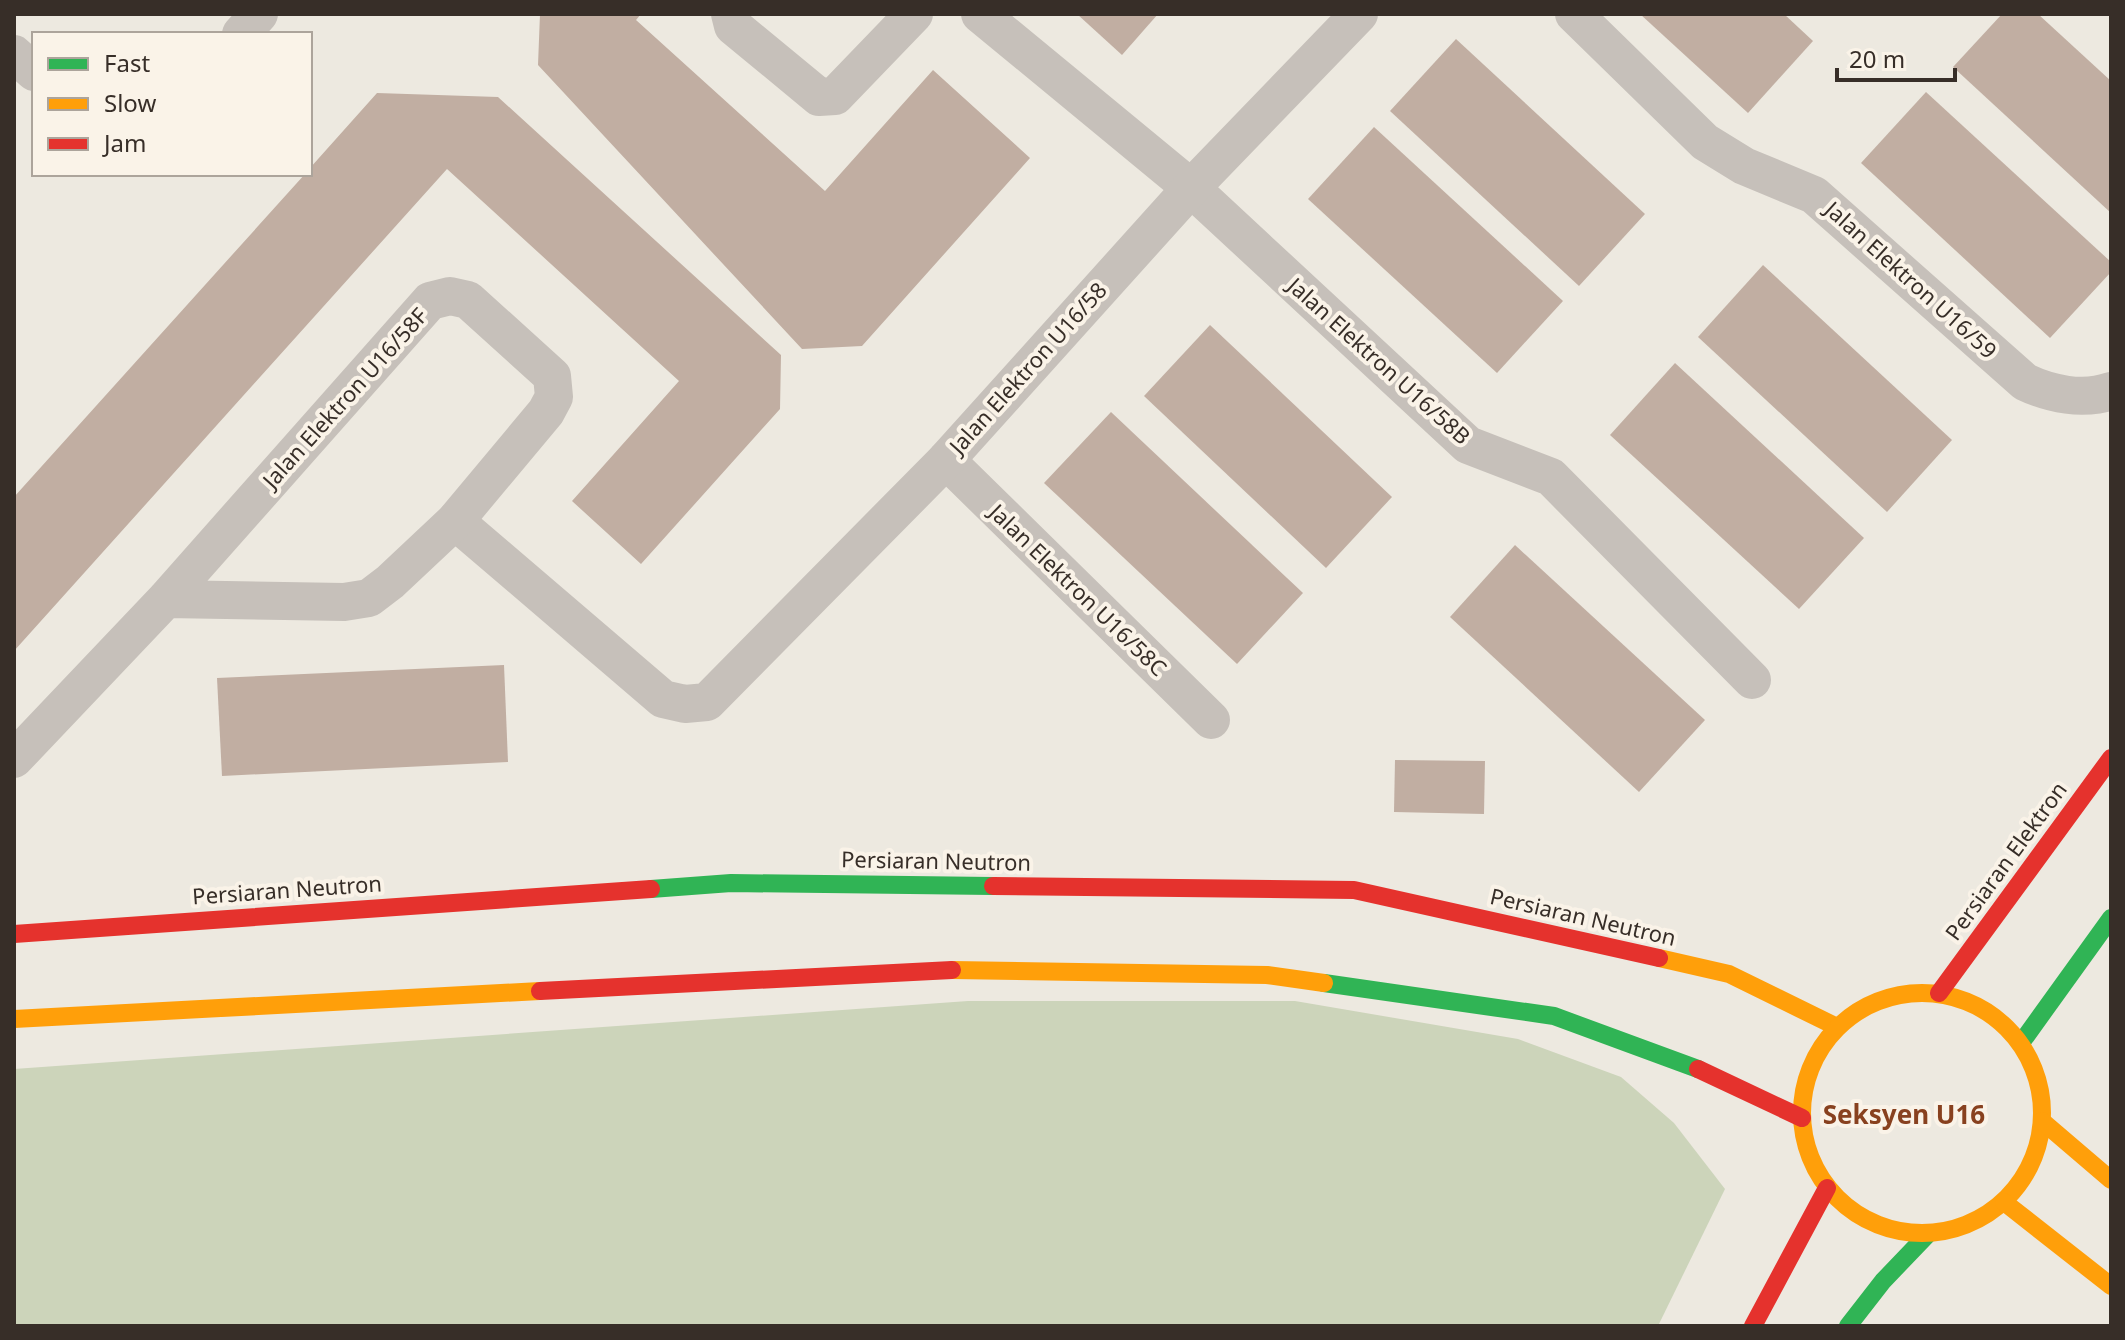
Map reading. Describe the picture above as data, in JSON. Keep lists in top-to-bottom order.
{
  "streets": {
    "street": [
      "Jalan Elektron U16/59",
      "Jalan Elektron U16/58B",
      "Jalan Elektron U16/58",
      "Jalan Elektron U16/58F",
      "Jalan Elektron U16/58C",
      "Persiaran Neutron",
      "Persiaran Elektron"
    ]
  },
  "crossings": [
    ["Jalan Elektron U16/58B", "Jalan Elektron U16/58"],
    ["Jalan Elektron U16/58", "Jalan Elektron U16/58F"],
    ["Jalan Elektron U16/58", "Jalan Elektron U16/58C"],
    ["Persiaran Neutron", "Persiaran Elektron"]
  ],
  "districts": ["Seksyen U16"],
  "legend": ["Fast", "Slow", "Jam"],
  "scale_bar": "20 m"
}
